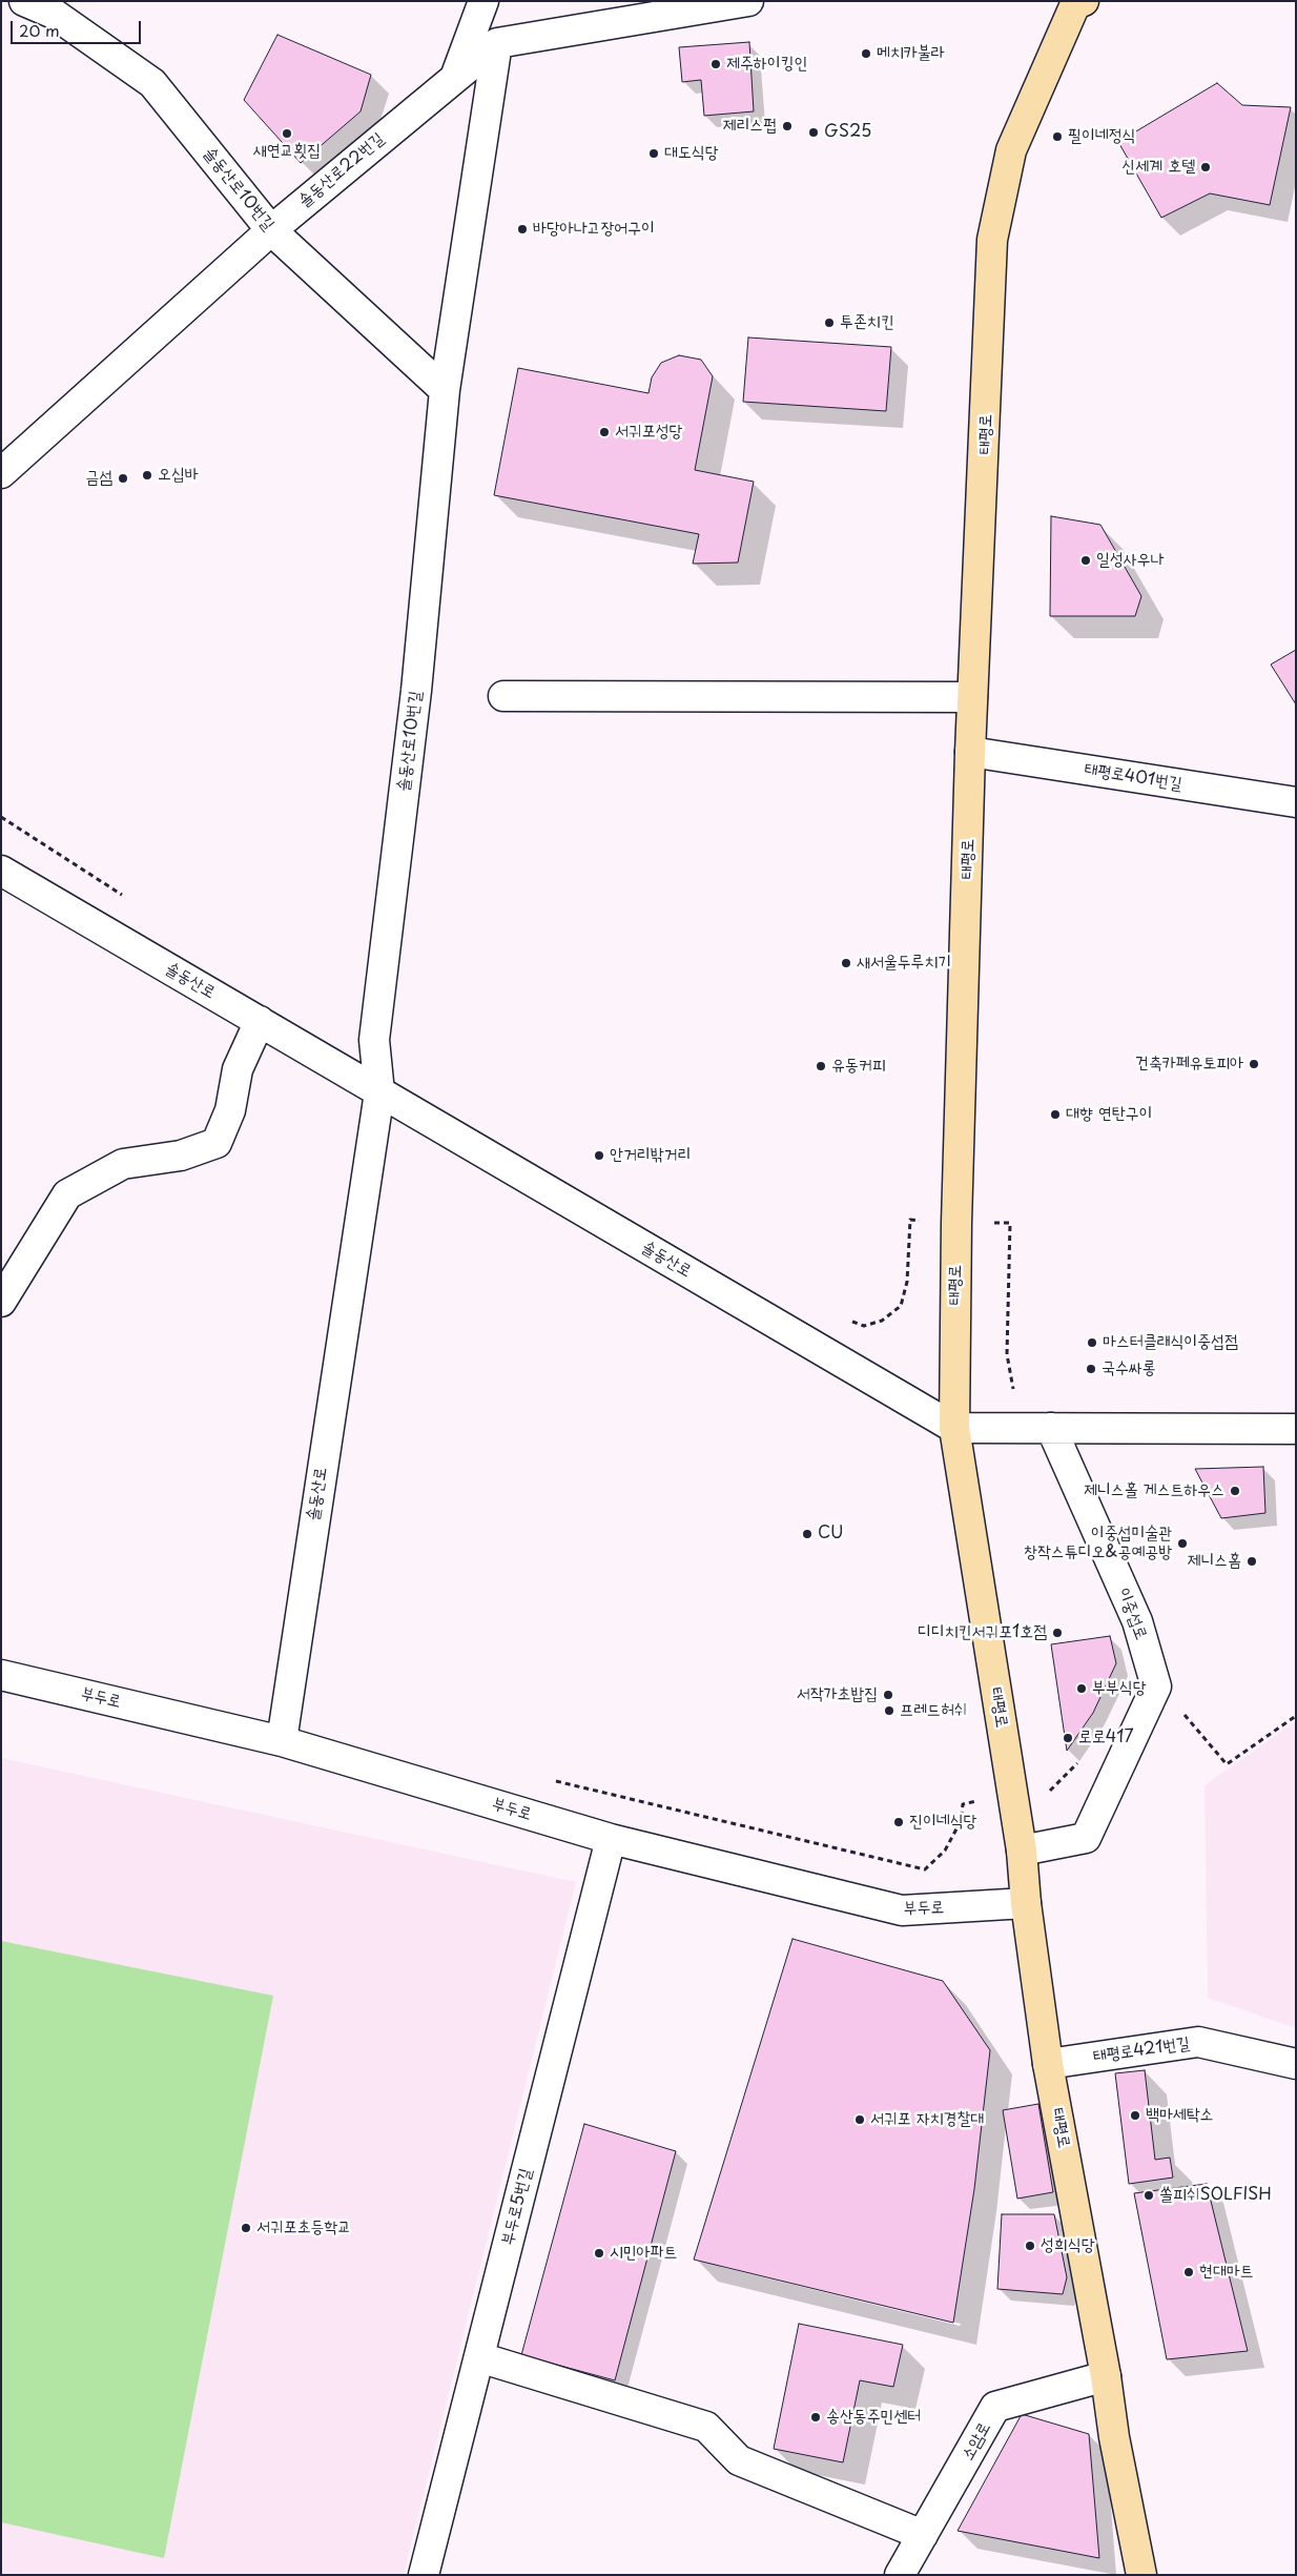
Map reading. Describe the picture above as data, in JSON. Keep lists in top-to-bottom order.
{
  "streets": {
    "main road": ["태평로"],
    "street": [
      "솔동산로22번길",
      "솔동산로10번길",
      "태평로401번길",
      "솔동산로",
      "이중섭로",
      "부두로",
      "태평로421번길",
      "부두로5번길",
      "소암로"
    ]
  },
  "crossings": [
    ["솔동산로22번길", "솔동산로10번길"],
    ["솔동산로10번길", "솔동산로"],
    ["태평로", "태평로401번길"],
    ["태평로", "솔동산로"],
    ["태평로", "부두로"],
    ["태평로", "태평로421번길"],
    ["태평로", "소암로"],
    ["솔동산로", "부두로"],
    ["부두로", "부두로5번길"]
  ],
  "places": [
    "메치카불라",
    "제주하이킹인",
    "제리스펍",
    "GS25",
    "새연교횟집",
    "필이네정식",
    "대도식당",
    "신세계 호텔",
    "바당아나고장어구이",
    "투존치킨",
    "서귀포성당",
    "오십바",
    "금섬",
    "일성사우나",
    "새서울두루치기",
    "건축카페유토피아",
    "유동커피",
    "대향 연탄구이",
    "안거리밖거리",
    "마스터클래식이중섭점",
    "국수싸롱",
    "제니스홀 게스트하우스",
    "CU",
    "이중섭미술관 창작스튜디오&공예공방",
    "제니스홈",
    "디디치킨서귀포1호점",
    "부부식당",
    "서작가초밥집",
    "프레드허쉬",
    "로로417",
    "진이네식당",
    "백마세탁소",
    "서귀포 자치경찰대",
    "쏠피쉬SOLFISH",
    "서귀포초등학교",
    "성희식당",
    "시민아파트",
    "현대마트",
    "송산동주민센터"
  ],
  "scale_bar": "20 m"
}
